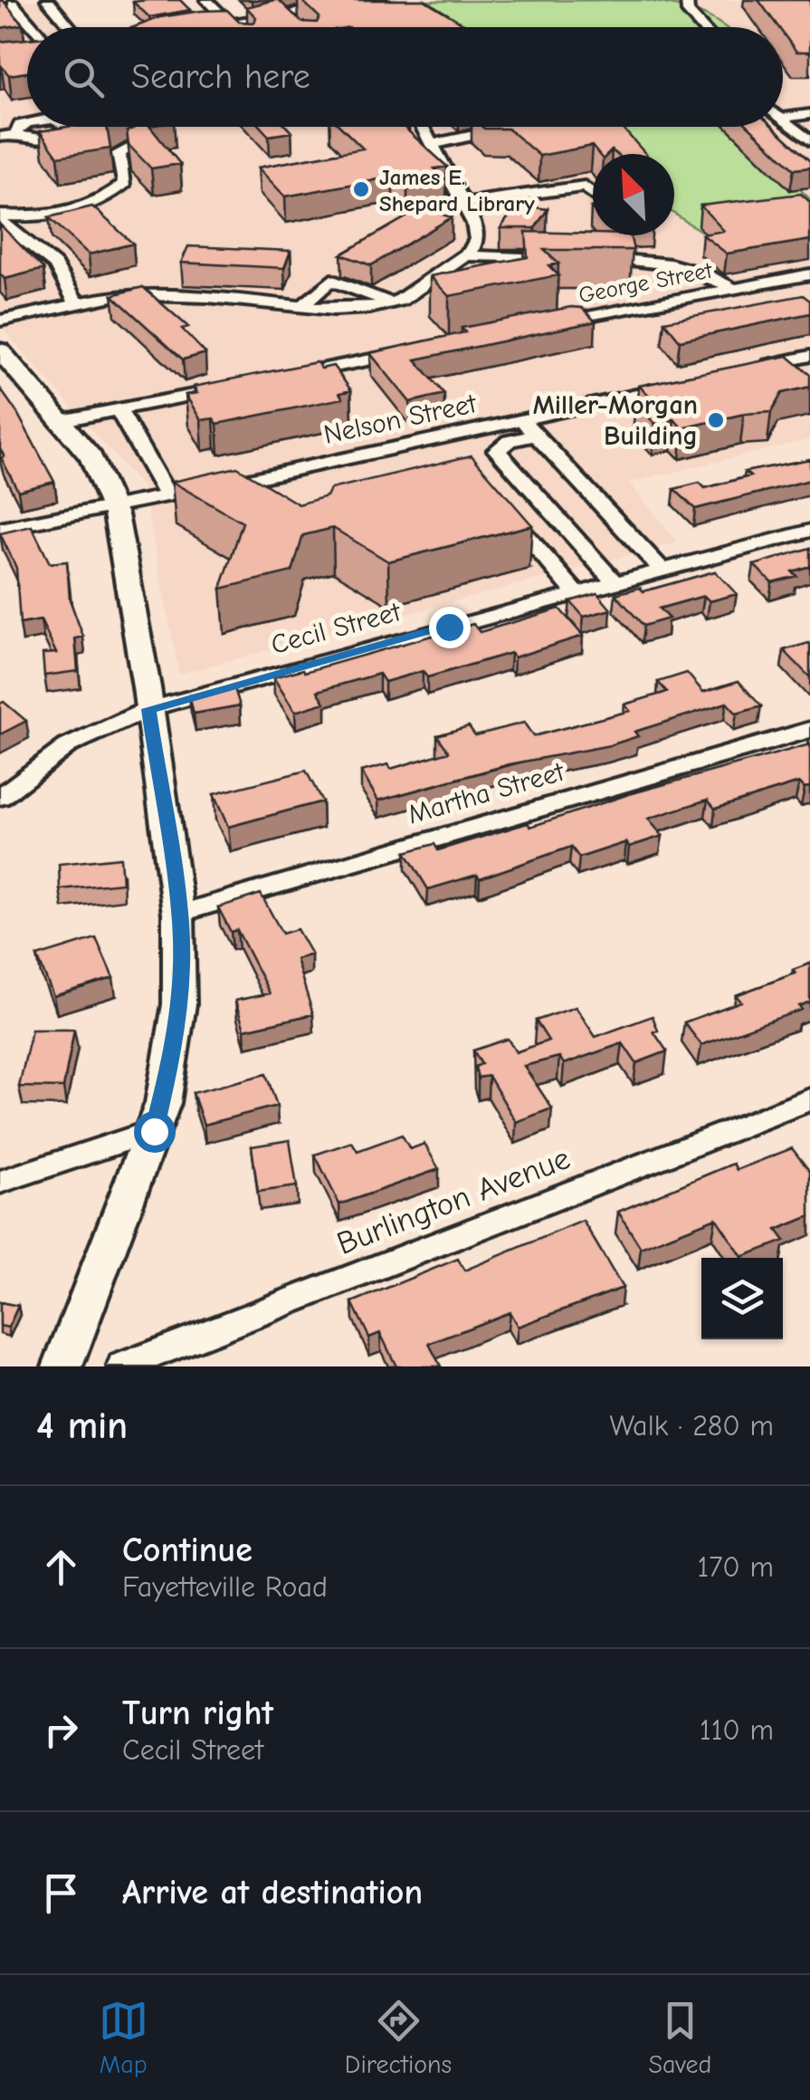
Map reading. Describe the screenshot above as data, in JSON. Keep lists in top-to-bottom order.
{
  "streets": {
    "street": [
      "George Street",
      "Nelson Street",
      "Cecil Street",
      "Martha Street",
      "Burlington Avenue"
    ]
  },
  "places": ["James E. Shepard Library", "Miller-Morgan Building"],
  "north": "top left",
  "page": {
    "search": "Search here",
    "heading": ["4 min", "Walk · 280 m"],
    "list": [
      ["Continue", "Fayetteville Road", "170 m"],
      ["Turn right", "Cecil Street", "110 m"],
      "Arrive at destination"
    ],
    "nav": ["Map", "Directions", "Saved"]
  }
}
